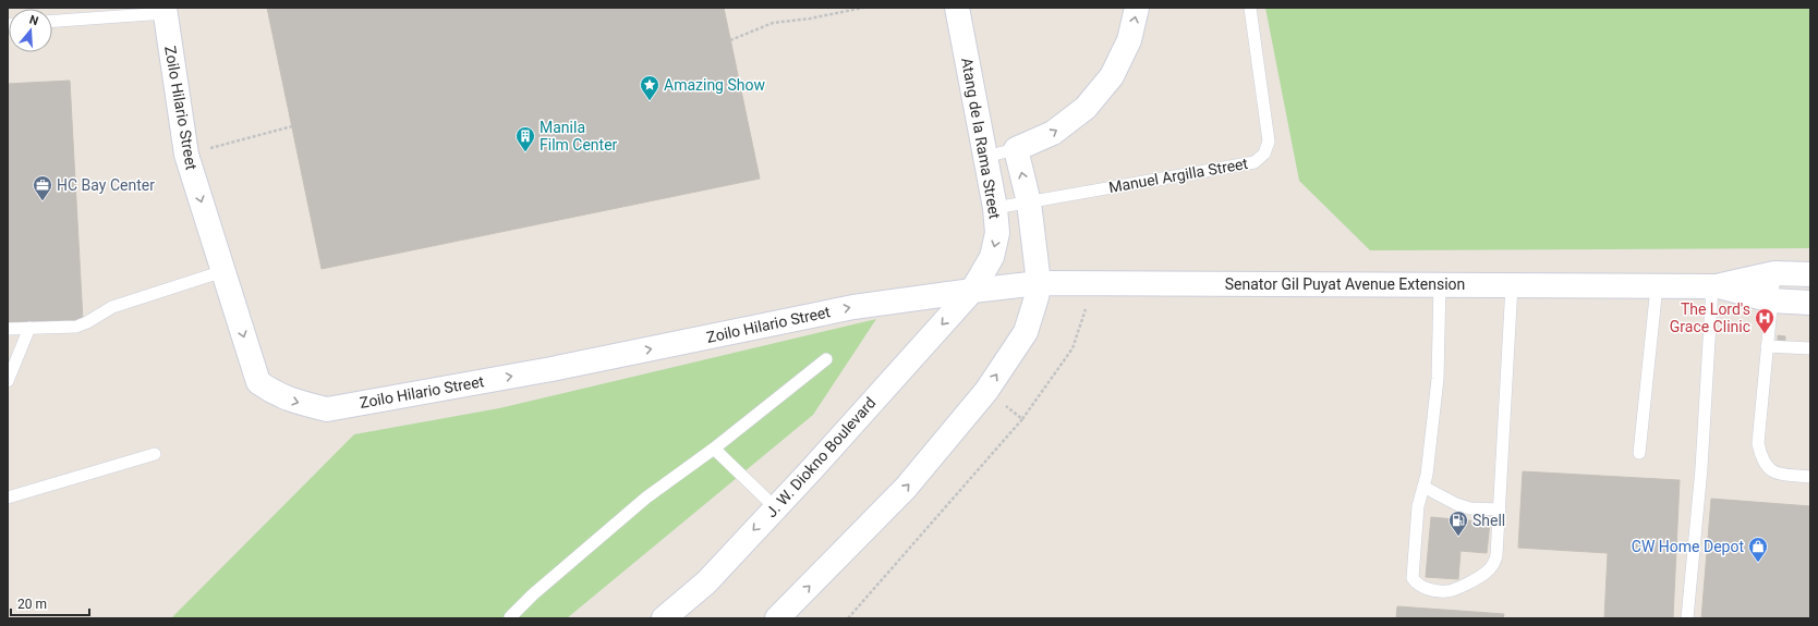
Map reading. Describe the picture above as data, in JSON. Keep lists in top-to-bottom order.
{
  "streets": {
    "street": [
      "Zoilo Hilario Street",
      "Atang de la Rama Street",
      "Senator Gil Puyat Avenue Extension",
      "J. W. Diokno Boulevard"
    ],
    "lane": ["Manuel Argilla Street"]
  },
  "crossings": [
    ["Zoilo Hilario Street", "Atang de la Rama Street"],
    ["Zoilo Hilario Street", "Senator Gil Puyat Avenue Extension"],
    ["Zoilo Hilario Street", "J. W. Diokno Boulevard"],
    ["Atang de la Rama Street", "Manuel Argilla Street"],
    ["Atang de la Rama Street", "Senator Gil Puyat Avenue Extension"],
    ["Atang de la Rama Street", "J. W. Diokno Boulevard"],
    ["Senator Gil Puyat Avenue Extension", "J. W. Diokno Boulevard"]
  ],
  "one_way": ["Zoilo Hilario Street"],
  "places": {
    "place": ["Amazing Show"],
    "building": ["Manila Film Center"],
    "office": ["HC Bay Center"],
    "hospital": ["The Lord's Grace Clinic"],
    "fuel station": ["Shell"],
    "shop": ["CW Home Depot"]
  },
  "scale_bar": "20 m",
  "north": "top"
}
